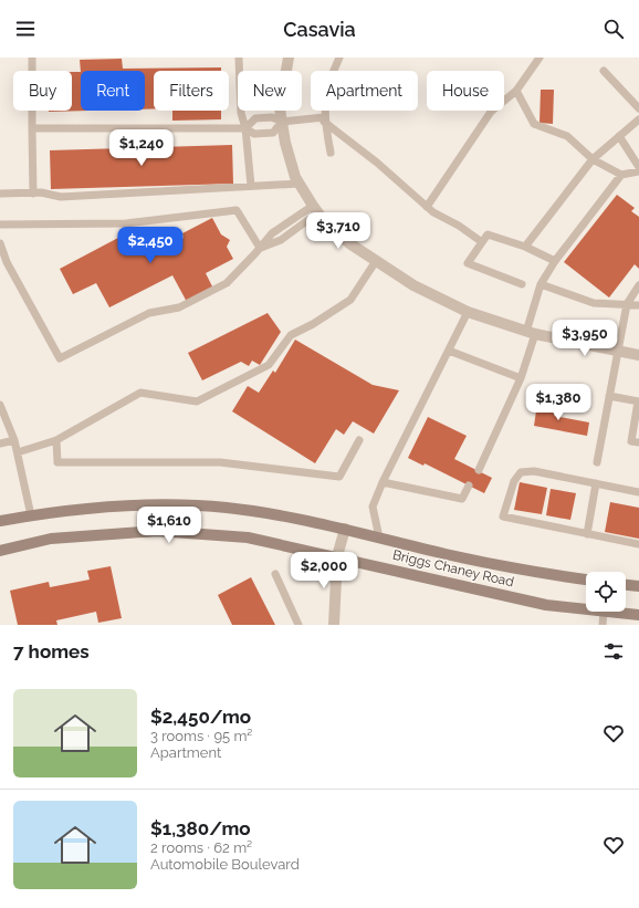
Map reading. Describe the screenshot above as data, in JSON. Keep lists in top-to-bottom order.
{
  "streets": {
    "main road": ["Briggs Chaney Road"]
  },
  "page": {
    "header": "Casavia",
    "chip": [
      "Buy",
      "Rent",
      "Filters",
      "New",
      "Apartment",
      "House"
    ],
    "price": [
      "$1,240",
      "$3,710",
      "$2,450",
      "$3,950",
      "$1,380",
      "$1,610",
      "$2,000"
    ],
    "heading": "7 homes",
    "list": [
      {
        "name": "$2,450/mo",
        "note": "3 rooms · 95 m² · Apartment"
      },
      {
        "name": "$1,380/mo",
        "note": "2 rooms · 62 m² · Automobile Boulevard"
      }
    ]
  }
}
